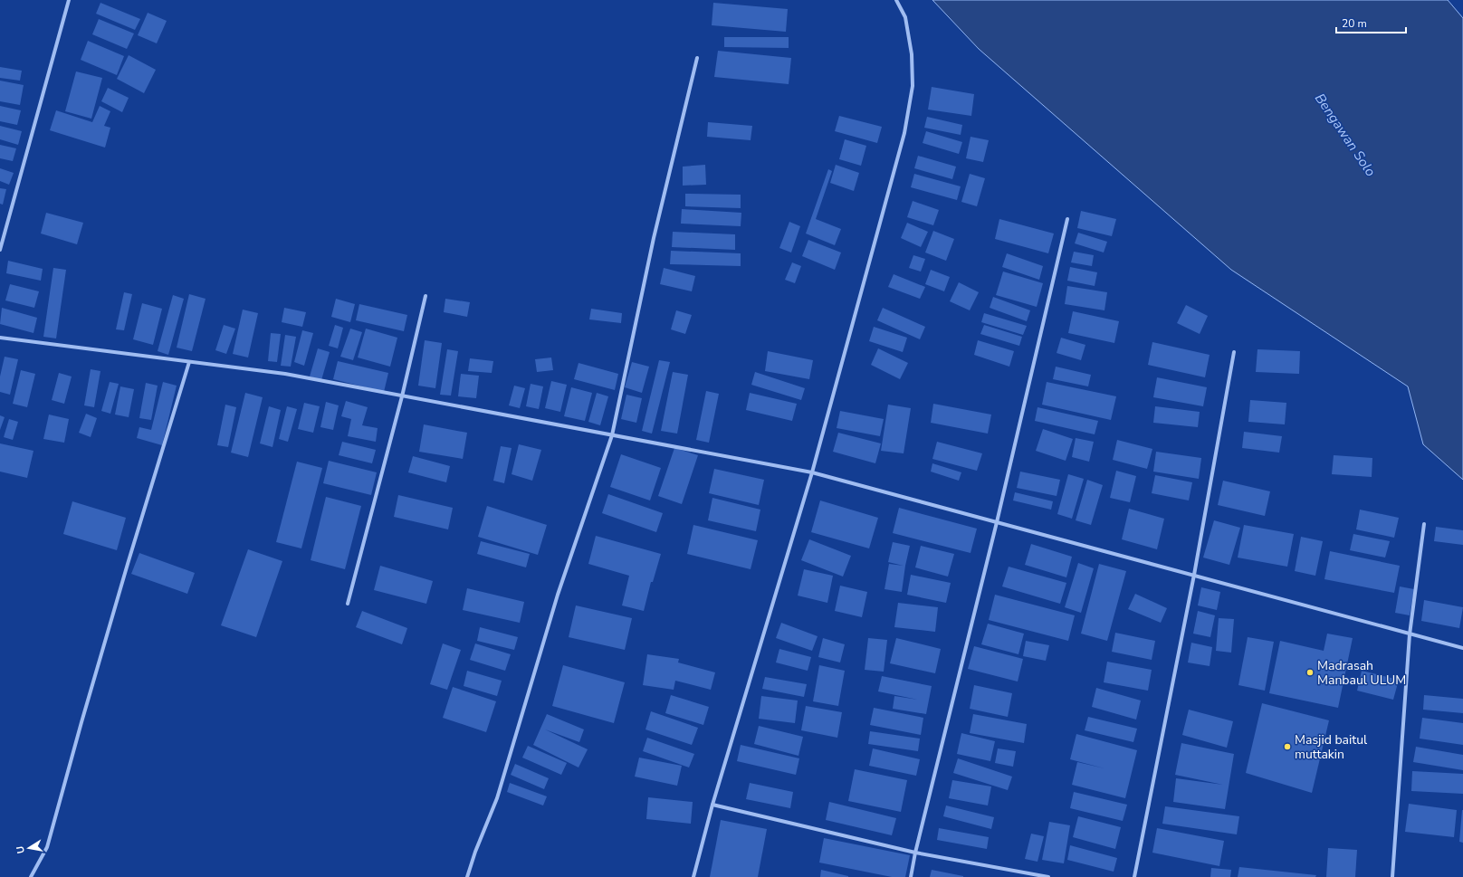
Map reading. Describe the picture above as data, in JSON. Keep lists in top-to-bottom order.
{
  "water": ["Bengawan Solo"],
  "places": ["Madrasah Manbaul ULUM", "Masjid baitul muttakin"],
  "scale_bar": "20 m",
  "north": "left"
}
